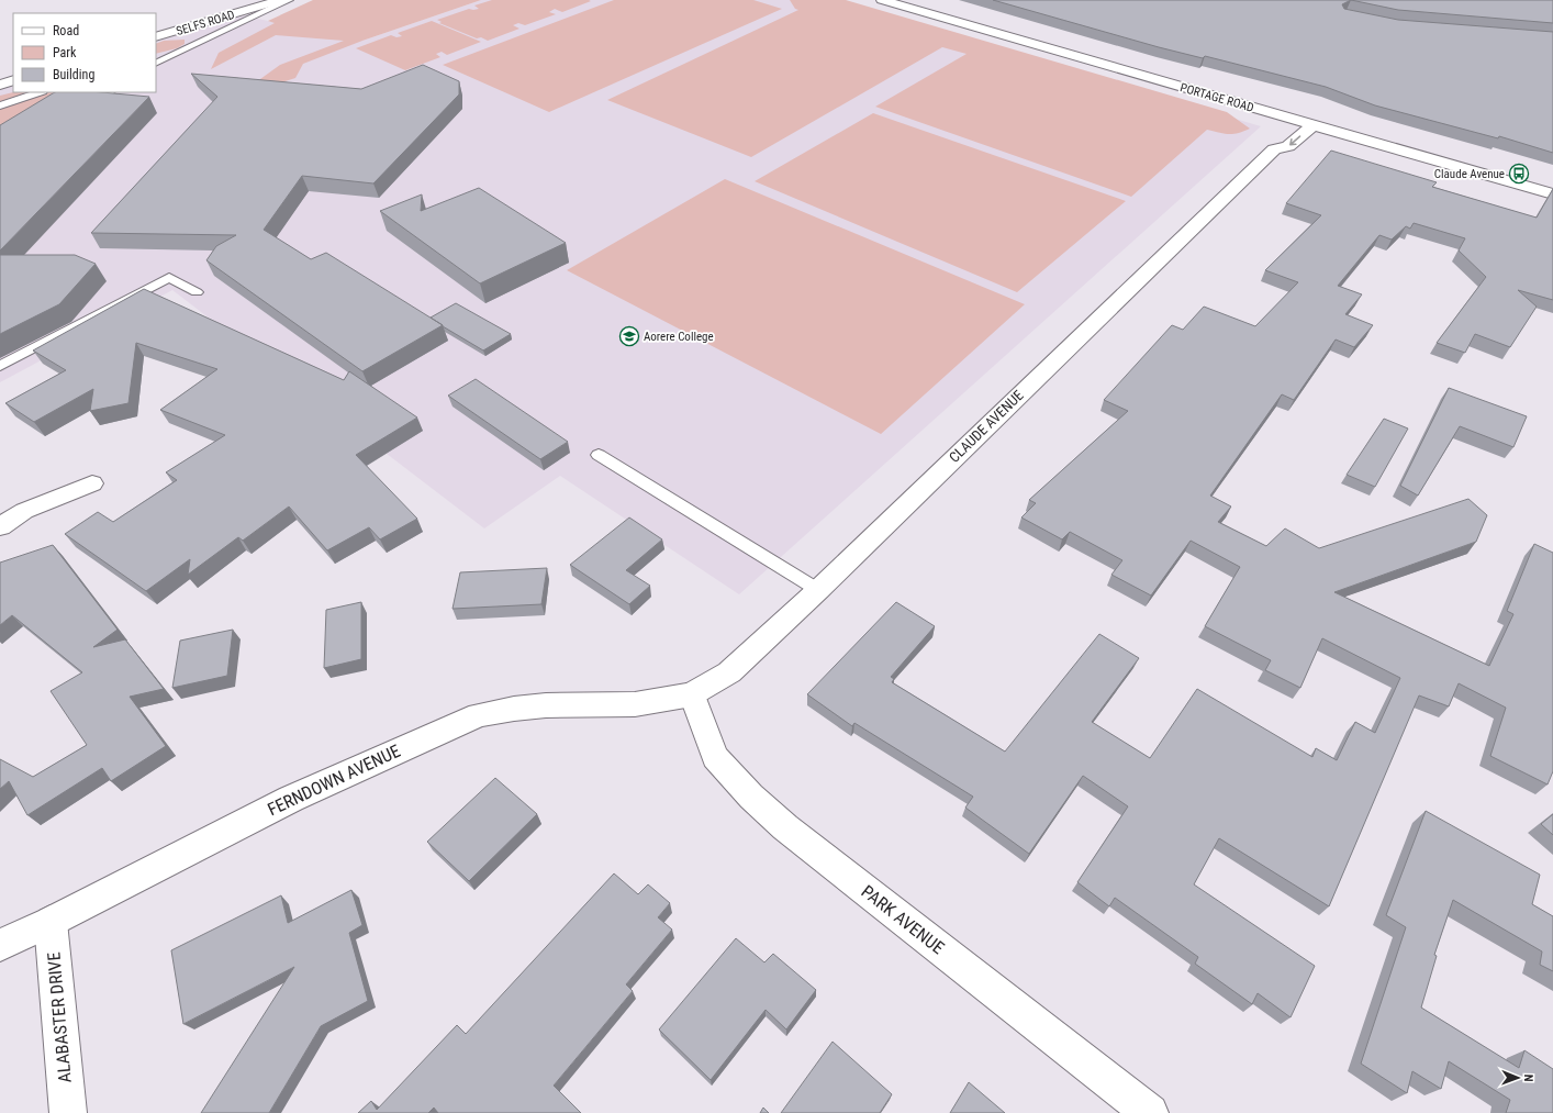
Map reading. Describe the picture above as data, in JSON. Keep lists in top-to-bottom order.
{
  "streets": {
    "main road": [
      "SELFS ROAD",
      "PORTAGE ROAD",
      "CLAUDE AVENUE",
      "FERNDOWN AVENUE",
      "PARK AVENUE",
      "ALABASTER DRIVE"
    ]
  },
  "crossings": [
    ["PORTAGE ROAD", "CLAUDE AVENUE"],
    ["CLAUDE AVENUE", "FERNDOWN AVENUE"],
    ["CLAUDE AVENUE", "PARK AVENUE"],
    ["FERNDOWN AVENUE", "PARK AVENUE"],
    ["FERNDOWN AVENUE", "ALABASTER DRIVE"]
  ],
  "places": {
    "bus stop": ["Claude Avenue"],
    "school or university": ["Aorere College"]
  },
  "legend": ["Road", "Park", "Building"],
  "north": "right"
}
